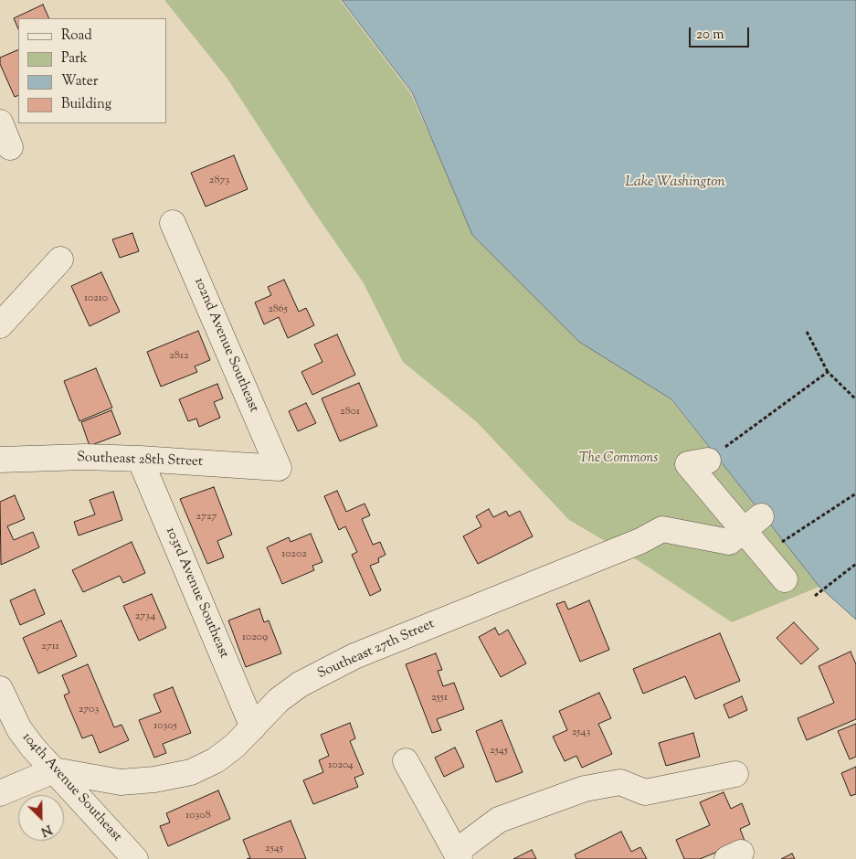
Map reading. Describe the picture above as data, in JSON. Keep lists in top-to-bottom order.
{
  "streets": {
    "street": [
      "102nd Avenue Southeast",
      "Southeast 28th Street",
      "103rd Avenue Southeast",
      "Southeast 27th Street",
      "104th Avenue Southeast"
    ]
  },
  "crossings": [
    ["102nd Avenue Southeast", "Southeast 28th Street"],
    ["Southeast 28th Street", "103rd Avenue Southeast"],
    ["103rd Avenue Southeast", "Southeast 27th Street"],
    ["Southeast 27th Street", "104th Avenue Southeast"]
  ],
  "water": ["Lake Washington"],
  "parks": ["The Commons"],
  "house_numbers": [
    "2873",
    "10210",
    "2865",
    "2812",
    "2801",
    "2727",
    "10202",
    "2734",
    "10209",
    "2711",
    "2551",
    "2703",
    "10305",
    "2543",
    "2545",
    "10204",
    "10308",
    "2545"
  ],
  "legend": [
    "Road",
    "Park",
    "Water",
    "Building"
  ],
  "scale_bar": "20 m",
  "north": "bottom right"
}
